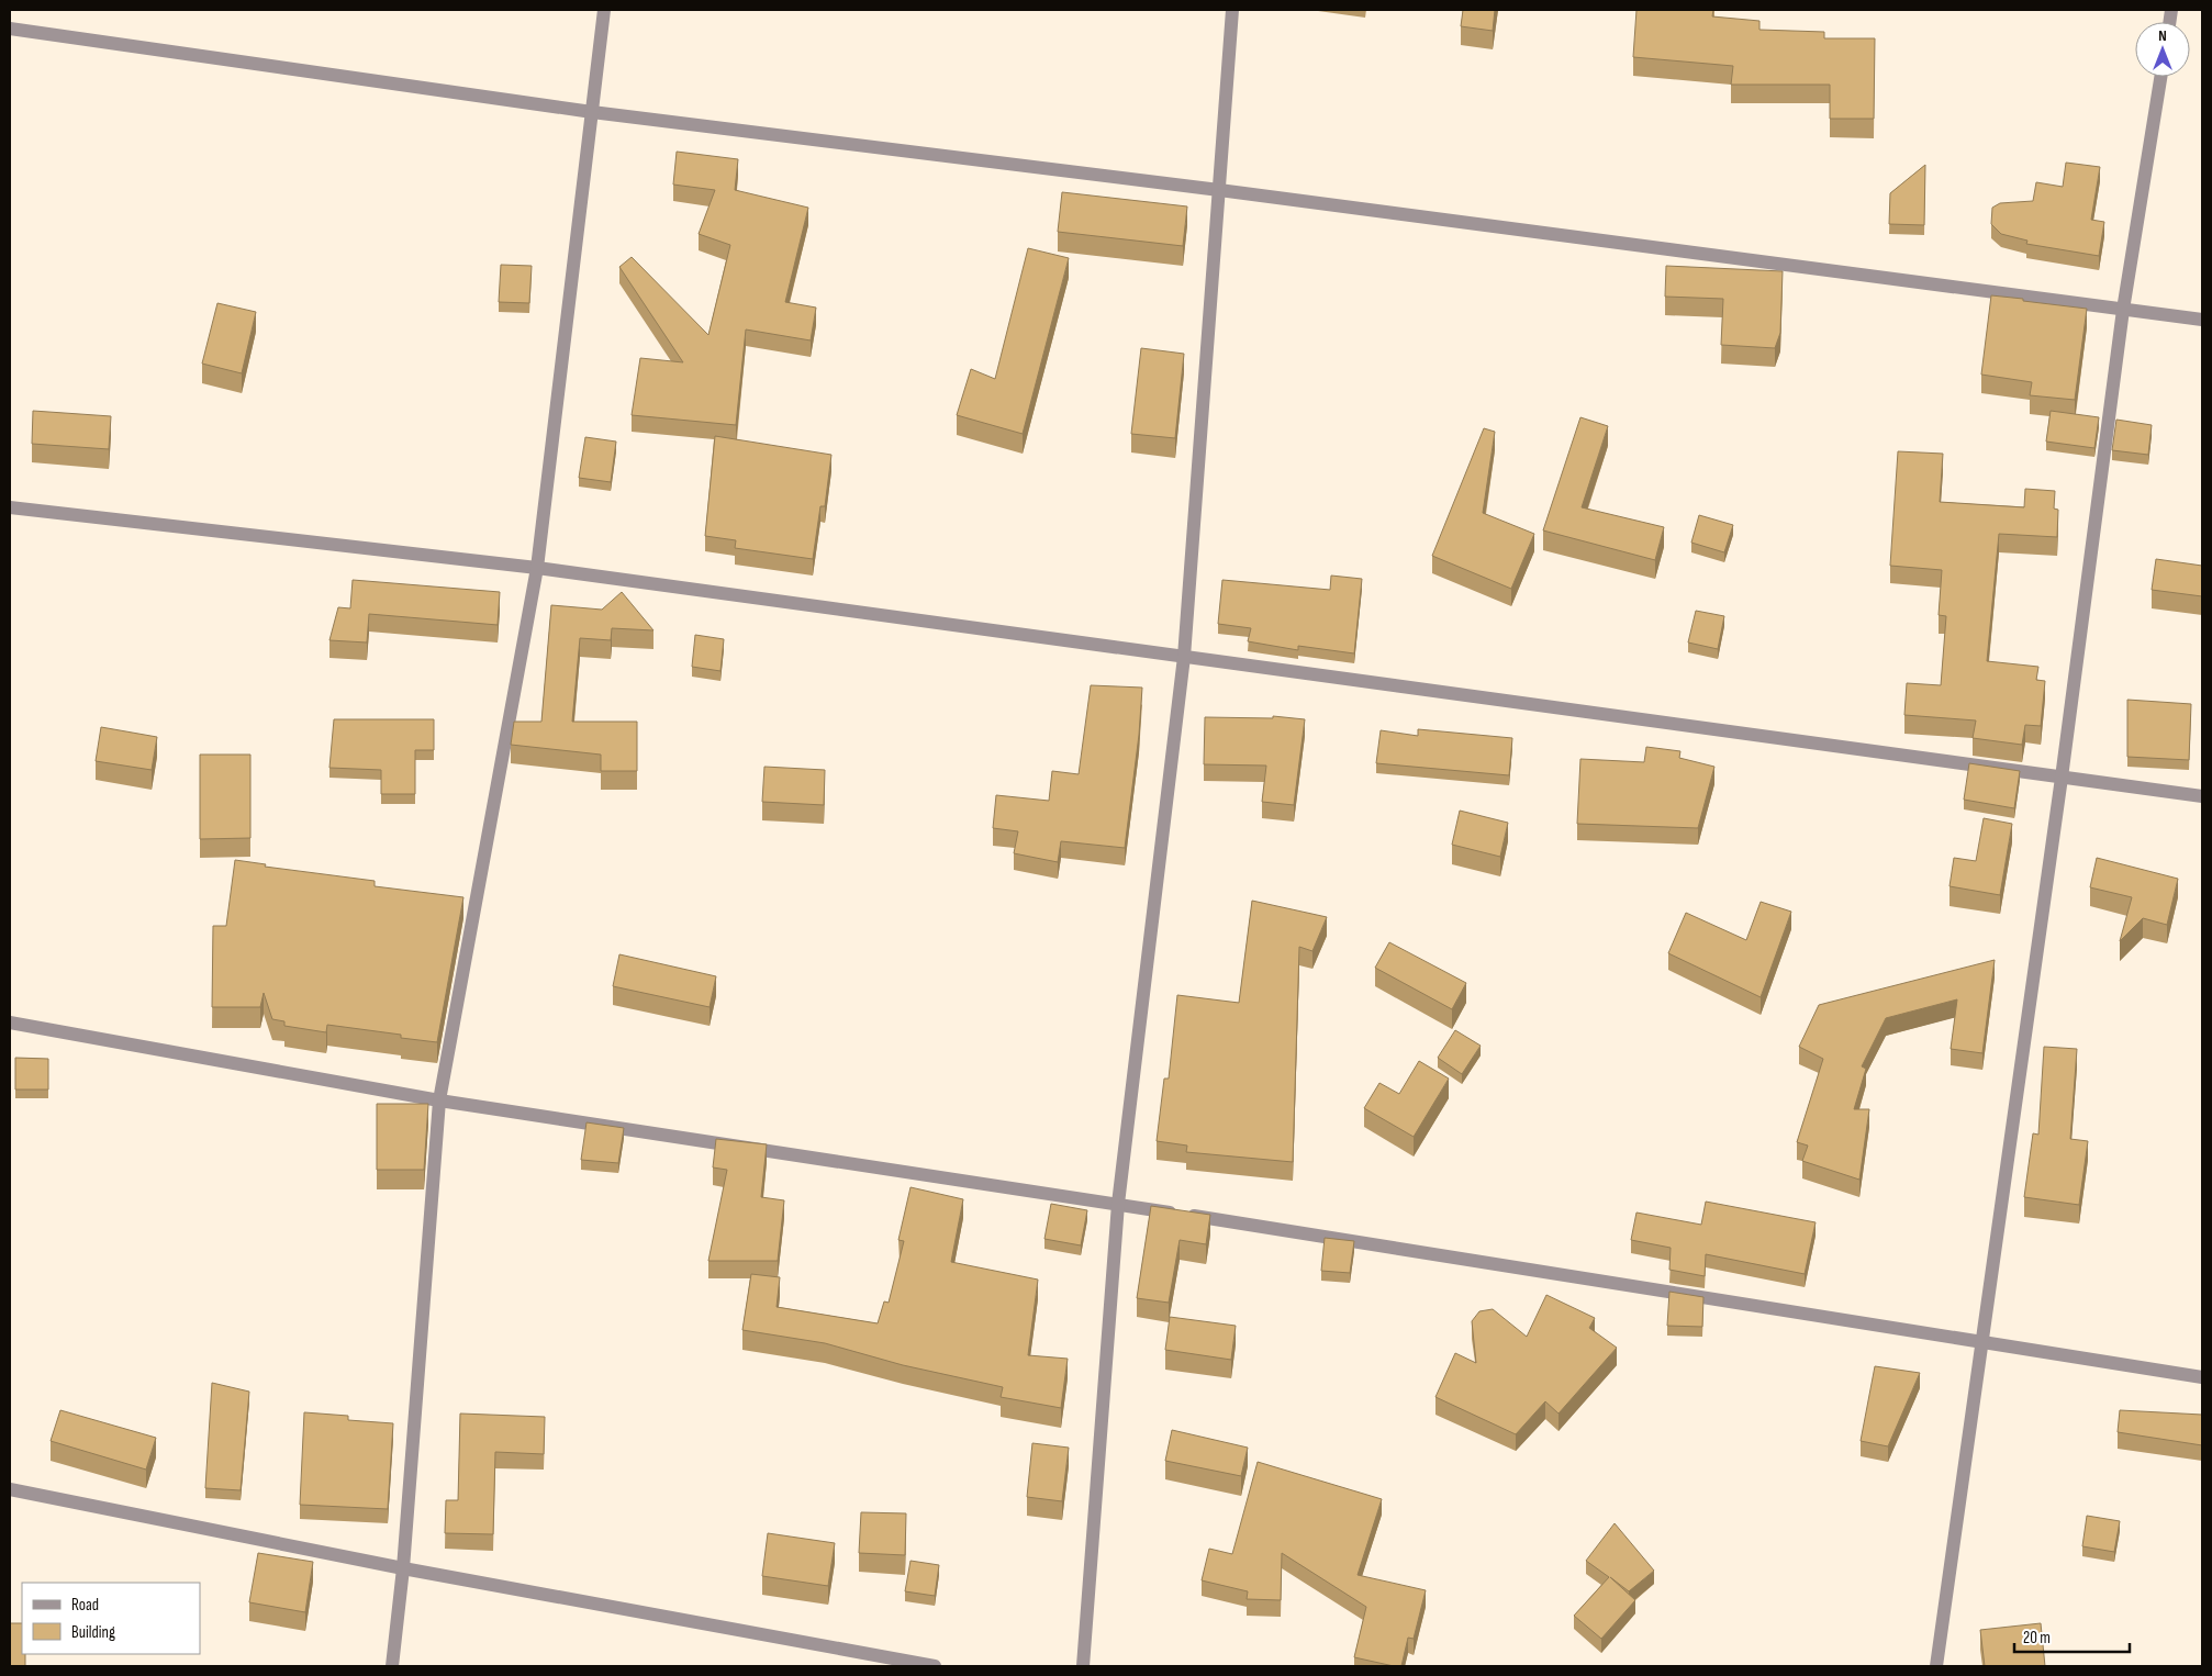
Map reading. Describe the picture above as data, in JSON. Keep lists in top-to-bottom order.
{
  "legend": ["Road", "Building"],
  "scale_bar": "20 m",
  "north": "top"
}
